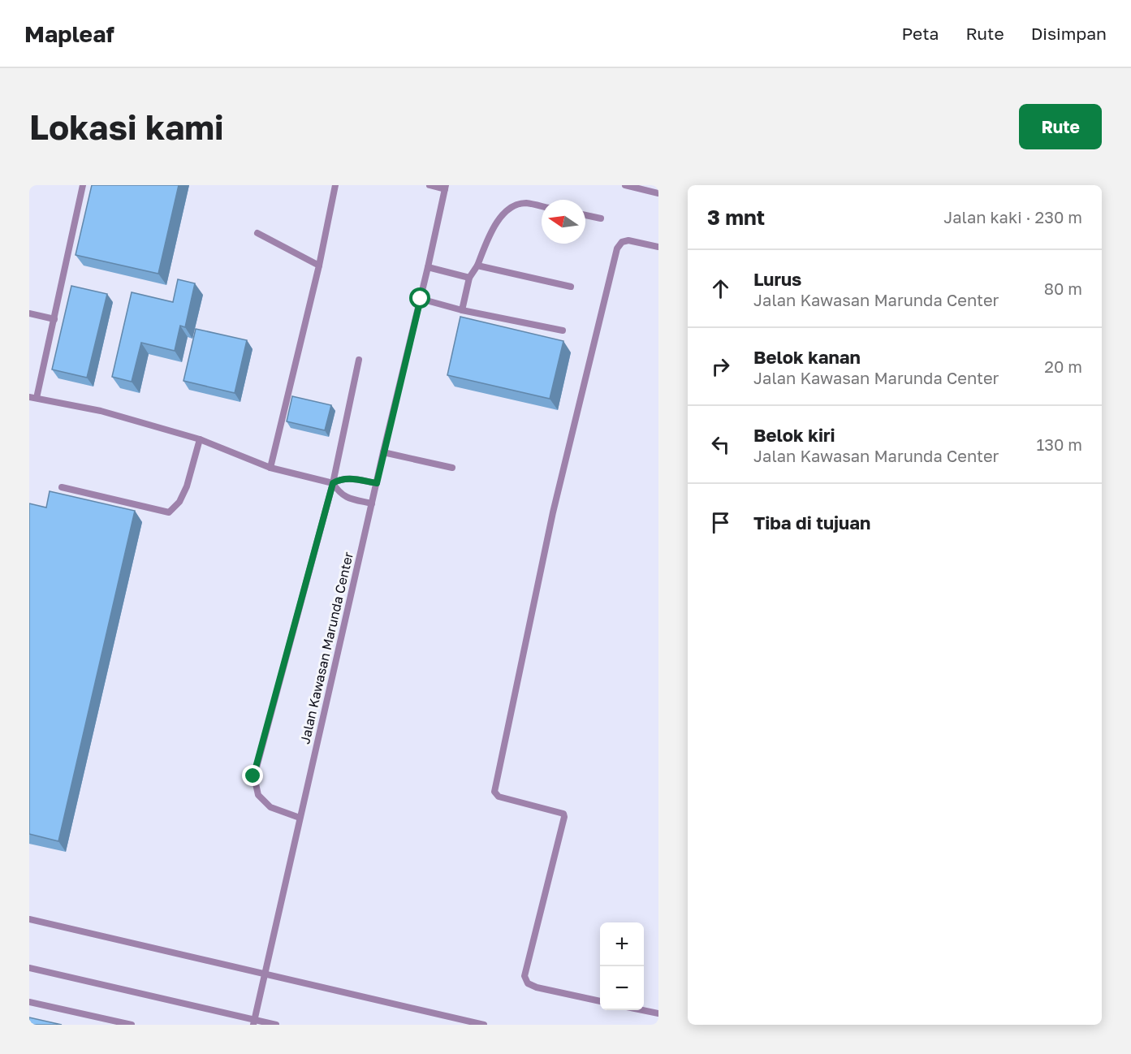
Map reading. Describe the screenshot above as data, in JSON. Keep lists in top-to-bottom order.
{
  "streets": {
    "lane": ["Jalan Kawasan Marunda Center"]
  },
  "north": "left",
  "page": {
    "header": "Mapleaf",
    "nav": ["Peta", "Rute", "Disimpan"],
    "buttons": "Rute",
    "title": "Lokasi kami",
    "heading": ["3 mnt", "Jalan kaki · 230 m"],
    "list": [
      ["Lurus", "Jalan Kawasan Marunda Center", "80 m"],
      ["Belok kanan", "Jalan Kawasan Marunda Center", "20 m"],
      ["Belok kiri", "Jalan Kawasan Marunda Center", "130 m"],
      "Tiba di tujuan"
    ],
    "map_buttons": ["+", "−"]
  }
}
